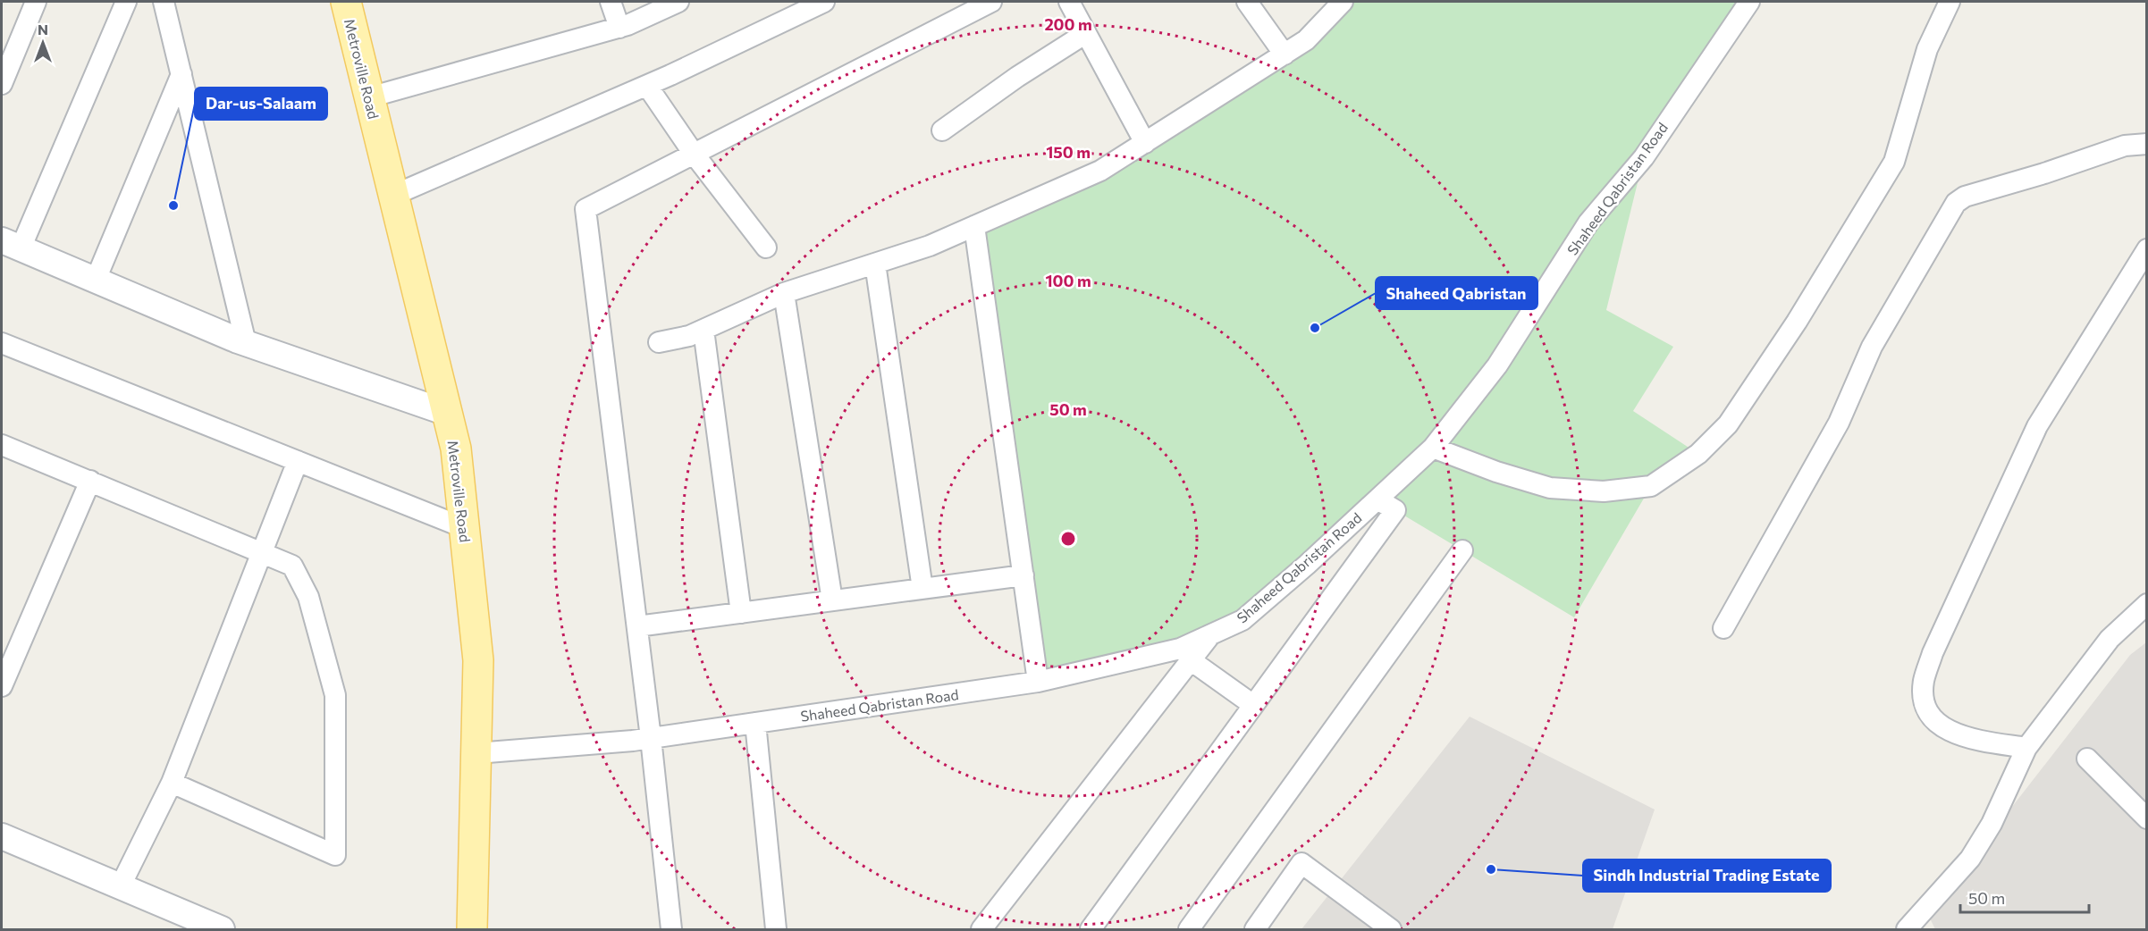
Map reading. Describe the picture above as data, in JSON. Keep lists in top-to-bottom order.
{
  "streets": {
    "main road": ["Metroville Road"],
    "street": ["Shaheed Qabristan Road"]
  },
  "crossings": [
    ["Metroville Road", "Shaheed Qabristan Road"]
  ],
  "places": ["Dar-us-Salaam", "Shaheed Qabristan", "Sindh Industrial Trading Estate"],
  "scale_bar": "50 m",
  "north": "top",
  "rings": [
    "200 m",
    "150 m",
    "100 m",
    "50 m"
  ]
}
